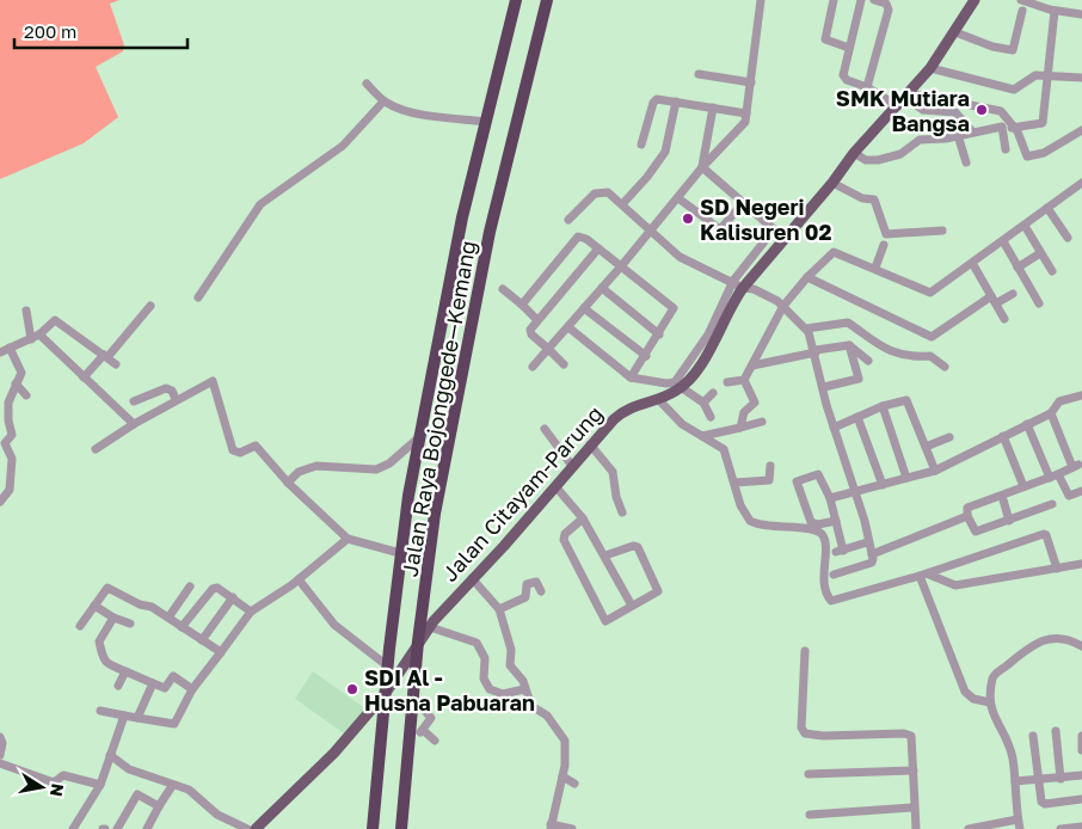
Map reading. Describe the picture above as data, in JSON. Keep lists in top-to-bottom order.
{
  "streets": {
    "highway": ["Jalan Raya Bojonggede—Kemang"],
    "main road": ["Jalan Citayam-Parung"]
  },
  "crossings": [
    ["Jalan Raya Bojonggede—Kemang", "Jalan Citayam-Parung"]
  ],
  "places": ["SMK Mutiara Bangsa", "SD Negeri Kalisuren 02", "SDI Al - Husna Pabuaran"],
  "scale_bar": "200 m",
  "north": "right"
}
